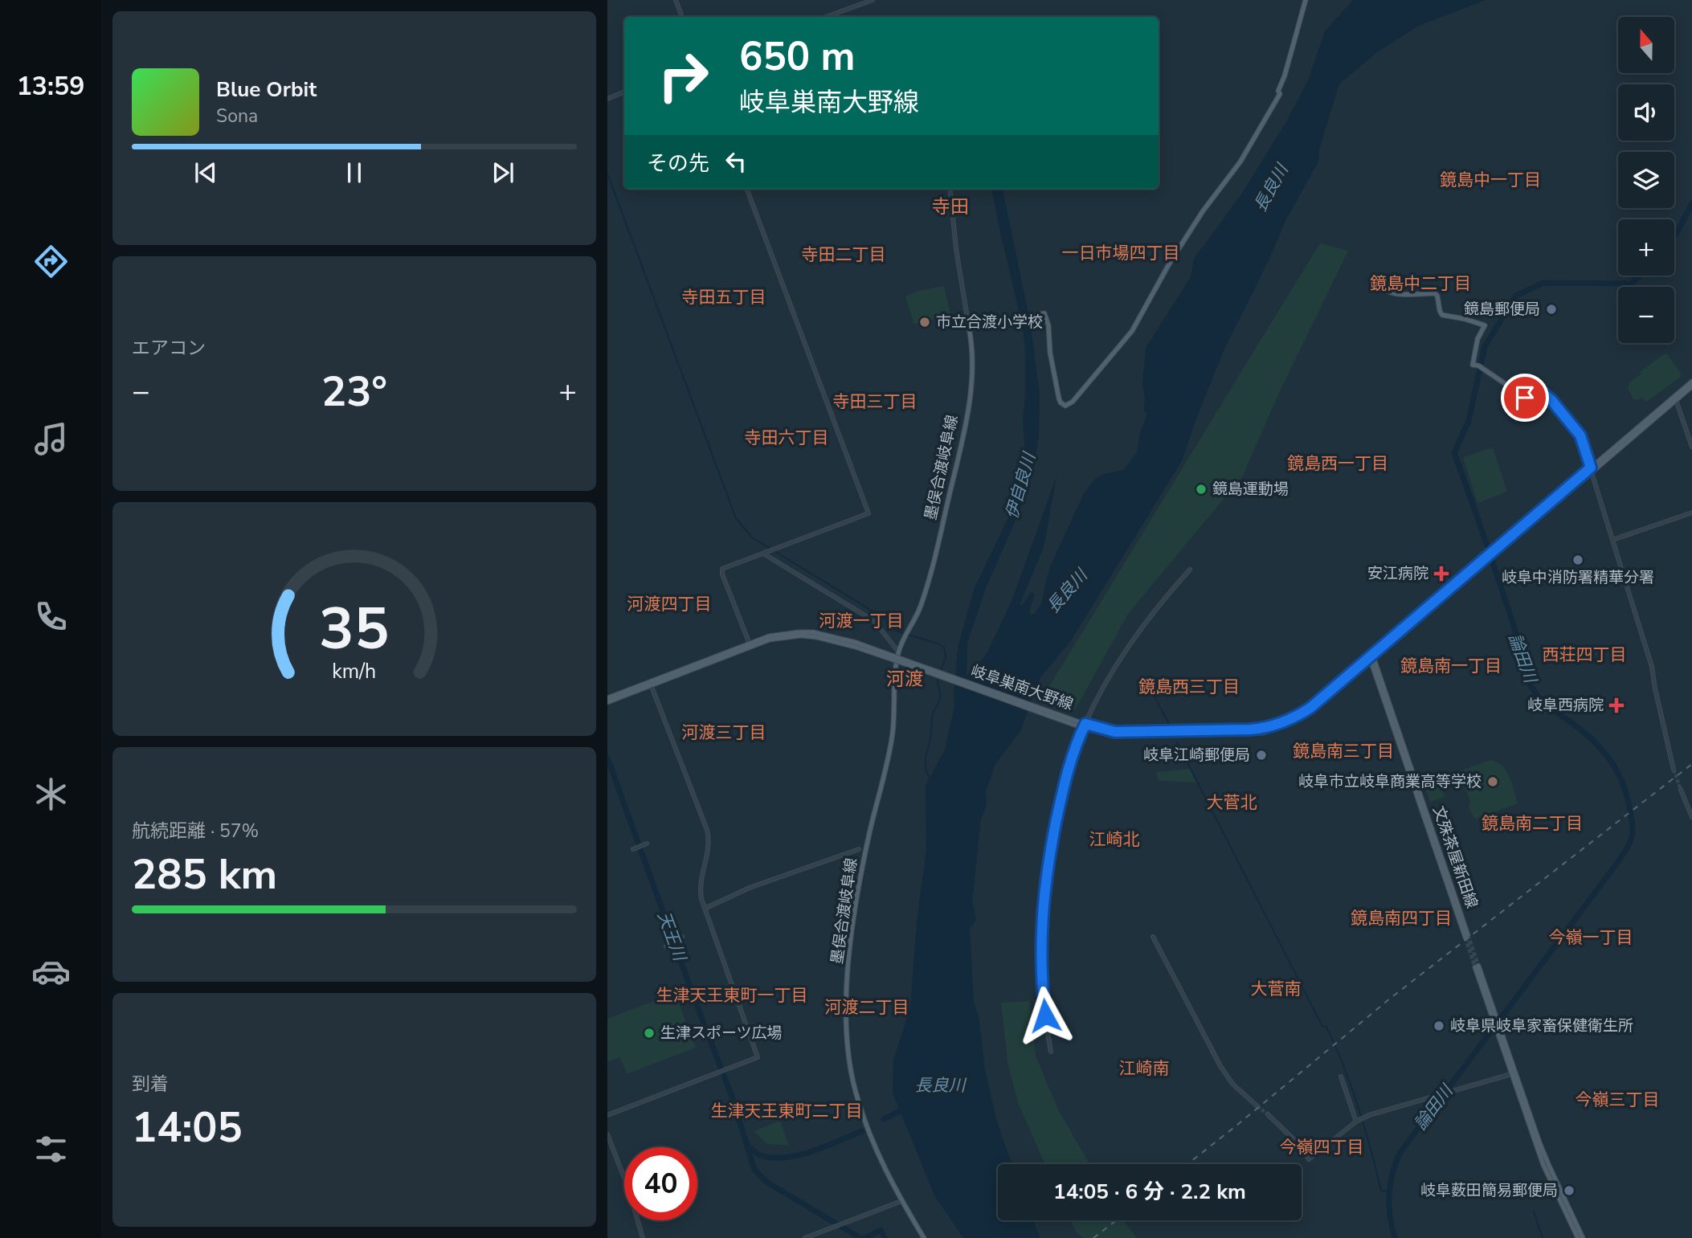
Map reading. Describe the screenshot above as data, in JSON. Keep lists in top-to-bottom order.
{
  "streets": {
    "main road": ["墨俣合渡岐阜線", "岐阜巣南大野線", "文殊茶屋新田線"]
  },
  "crossings": [
    ["岐阜巣南大野線", "文殊茶屋新田線"]
  ],
  "districts": [
    "鏡島中一丁目",
    "寺田",
    "一日市場四丁目",
    "寺田二丁目",
    "鏡島中二丁目",
    "寺田五丁目",
    "寺田三丁目",
    "寺田六丁目",
    "鏡島西一丁目",
    "河渡四丁目",
    "河渡一丁目",
    "西荘四丁目",
    "鏡島南一丁目",
    "河渡",
    "鏡島西三丁目",
    "河渡三丁目",
    "鏡島南三丁目",
    "大菅北",
    "鏡島南二丁目",
    "江崎北",
    "鏡島南四丁目",
    "今嶺一丁目",
    "大菅南",
    "生津天王東町一丁目",
    "河渡二丁目",
    "江崎南",
    "今嶺三丁目",
    "生津天王東町二丁目",
    "今嶺四丁目"
  ],
  "water": [
    "長良川",
    "伊自良川",
    "論田川",
    "天王川"
  ],
  "places": {
    "other": [
      "鏡島郵便局",
      "市立合渡小学校",
      "鏡島運動場",
      "岐阜中消防署精華分署",
      "岐阜江崎郵便局",
      "岐阜市立岐阜商業高等学校",
      "岐阜県岐阜家畜保健衛生所",
      "生津スポーツ広場",
      "岐阜薮田簡易郵便局"
    ],
    "health": ["安江病院", "岐阜西病院"]
  },
  "north": "top",
  "page": {
    "tabs": "13:59",
    "map_buttons": ["+", "−"],
    "turn": ["650 m", "岐阜巣南大野線"],
    "song": ["Blue Orbit", "Sona"],
    "then": "その先",
    "tile": [
      "エアコン",
      ["航続距離 · 57%", "285 km"],
      ["到着", "14:05"]
    ],
    "heat": ["−", "23°", "+"],
    "limit": "40",
    "trip": "14:05 · 6 分 · 2.2 km",
    "gauge": ["35", "km/h"]
  }
}
